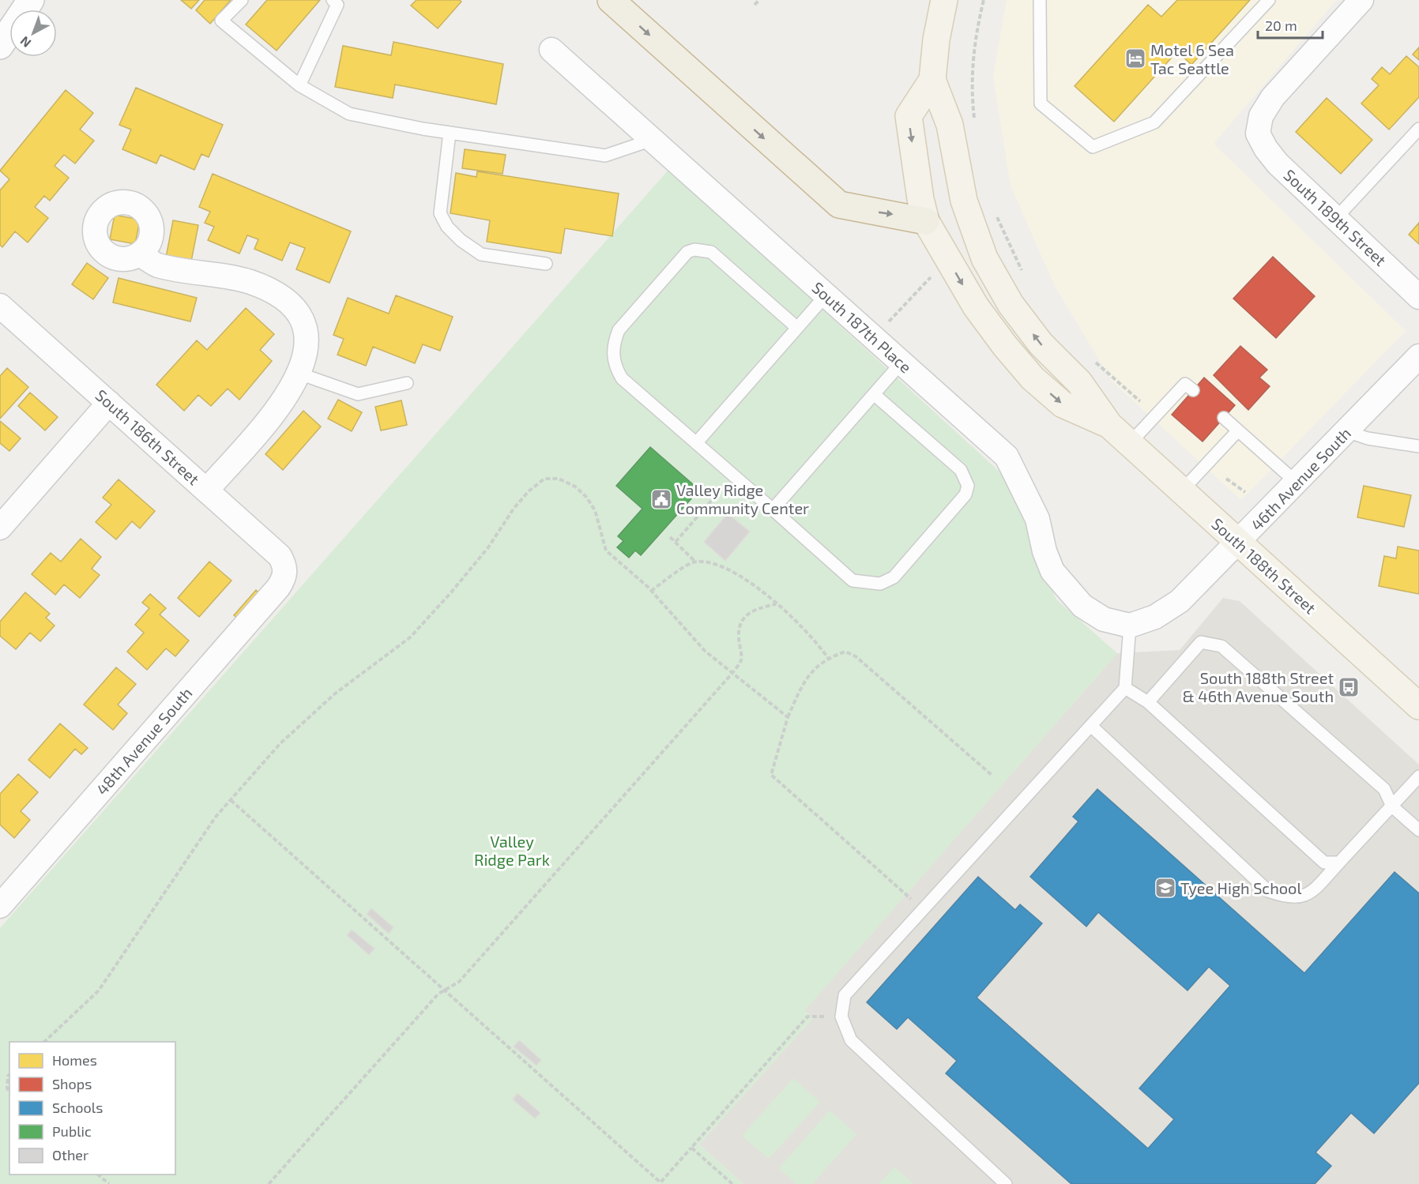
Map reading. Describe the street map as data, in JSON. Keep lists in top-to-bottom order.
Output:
{
  "streets": {
    "main road": ["South 188th Street"],
    "street": [
      "South 189th Street",
      "South 187th Place",
      "South 186th Street",
      "46th Avenue South",
      "48th Avenue South"
    ]
  },
  "crossings": [
    ["South 187th Place", "46th Avenue South"],
    ["South 186th Street", "48th Avenue South"],
    ["46th Avenue South", "South 188th Street"]
  ],
  "parks": ["Valley Ridge Park"],
  "places": {
    "hotel": ["Motel 6 Sea Tac Seattle"],
    "public building": ["Valley Ridge Community Center"],
    "bus stop": ["South 188th Street & 46th Avenue South"],
    "school or university": ["Tyee High School"]
  },
  "legend": [
    "Homes",
    "Shops",
    "Schools",
    "Public",
    "Other"
  ],
  "scale_bar": "20 m",
  "north": "bottom left"
}
